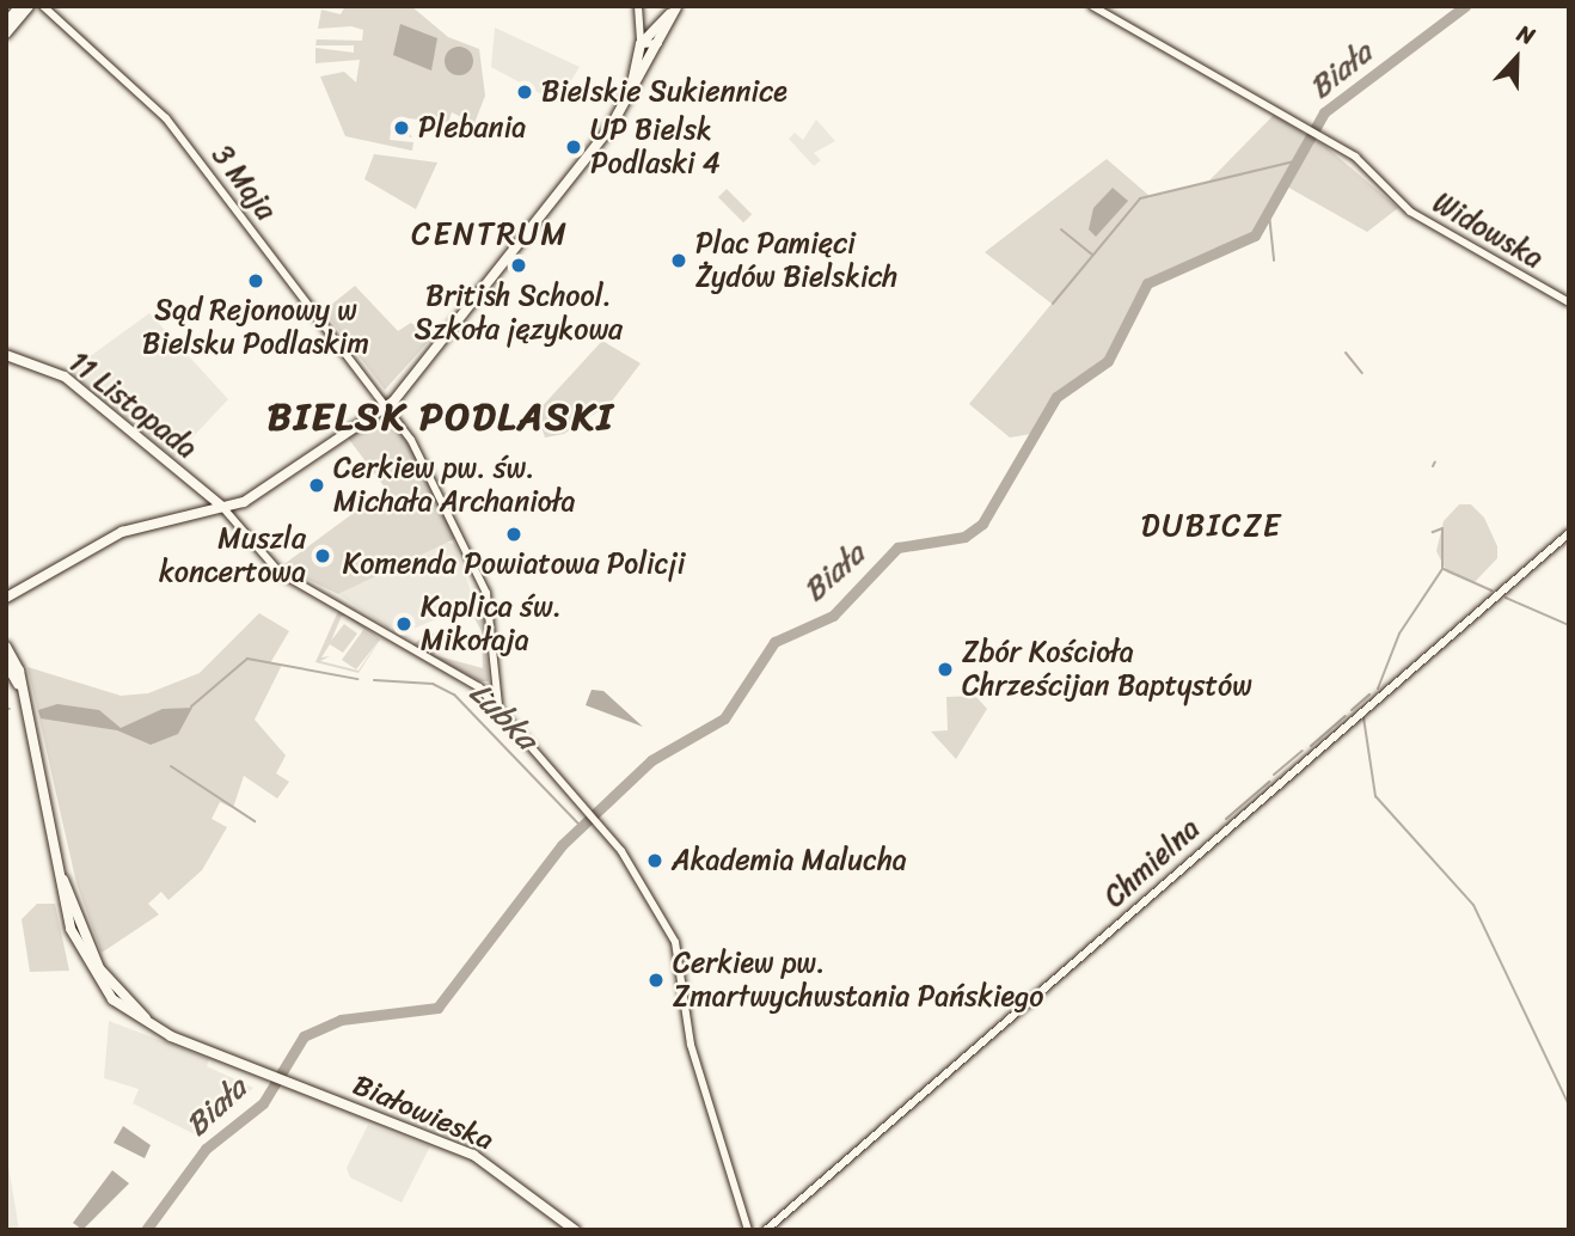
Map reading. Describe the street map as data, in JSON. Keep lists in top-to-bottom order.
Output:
{
  "streets": {
    "main road": ["11 Listopada", "Białowieska"],
    "street": ["3 Maja", "Widowska", "Chmielna"]
  },
  "districts": ["CENTRUM", "BIELSK PODLASKI", "DUBICZE"],
  "water": ["Biała", "Lubka"],
  "places": [
    "Bielskie Sukiennice",
    "Plebania",
    "UP Bielsk Podlaski 4",
    "Plac Pamięci Żydów Bielskich",
    "British School. Szkoła językowa",
    "Sąd Rejonowy w Bielsku Podlaskim",
    "Cerkiew pw. św. Michała Archanioła",
    "Komenda Powiatowa Policji",
    "Muszla koncertowa",
    "Kaplica św. Mikołaja",
    "Zbór Kościoła Chrześcijan Baptystów",
    "Akademia Malucha",
    "Cerkiew pw. Zmartwychwstania Pańskiego"
  ],
  "north": "top"
}
